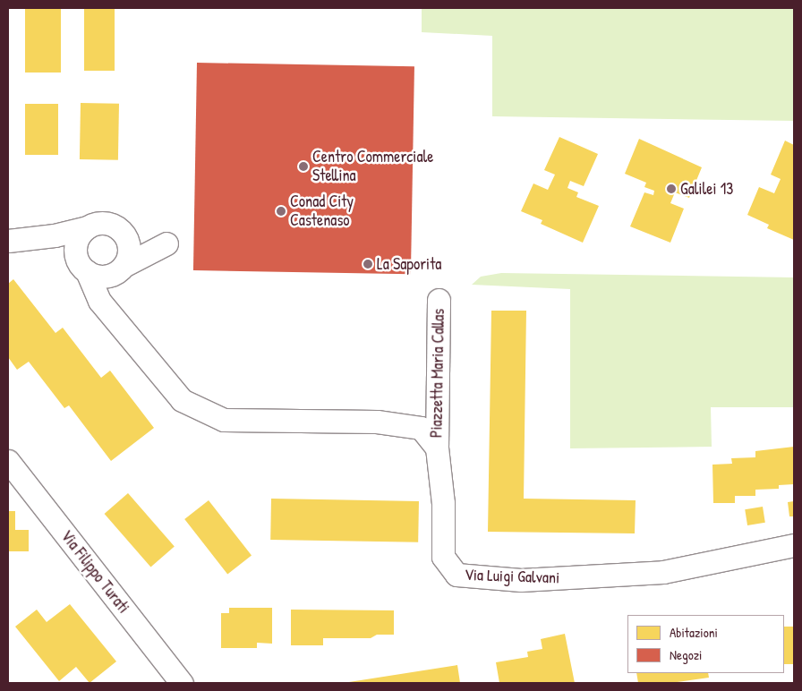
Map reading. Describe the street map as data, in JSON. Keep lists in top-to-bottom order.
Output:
{
  "streets": {
    "street": ["Piazzetta Maria Callas", "Via Filippo Turati", "Via Luigi Galvani"]
  },
  "crossings": [
    ["Piazzetta Maria Callas", "Via Luigi Galvani"]
  ],
  "places": [
    "Centro Commerciale Stellina",
    "Galilei 13",
    "Conad City Castenaso",
    "La Saporita"
  ],
  "legend": ["Abitazioni", "Negozi"]
}
